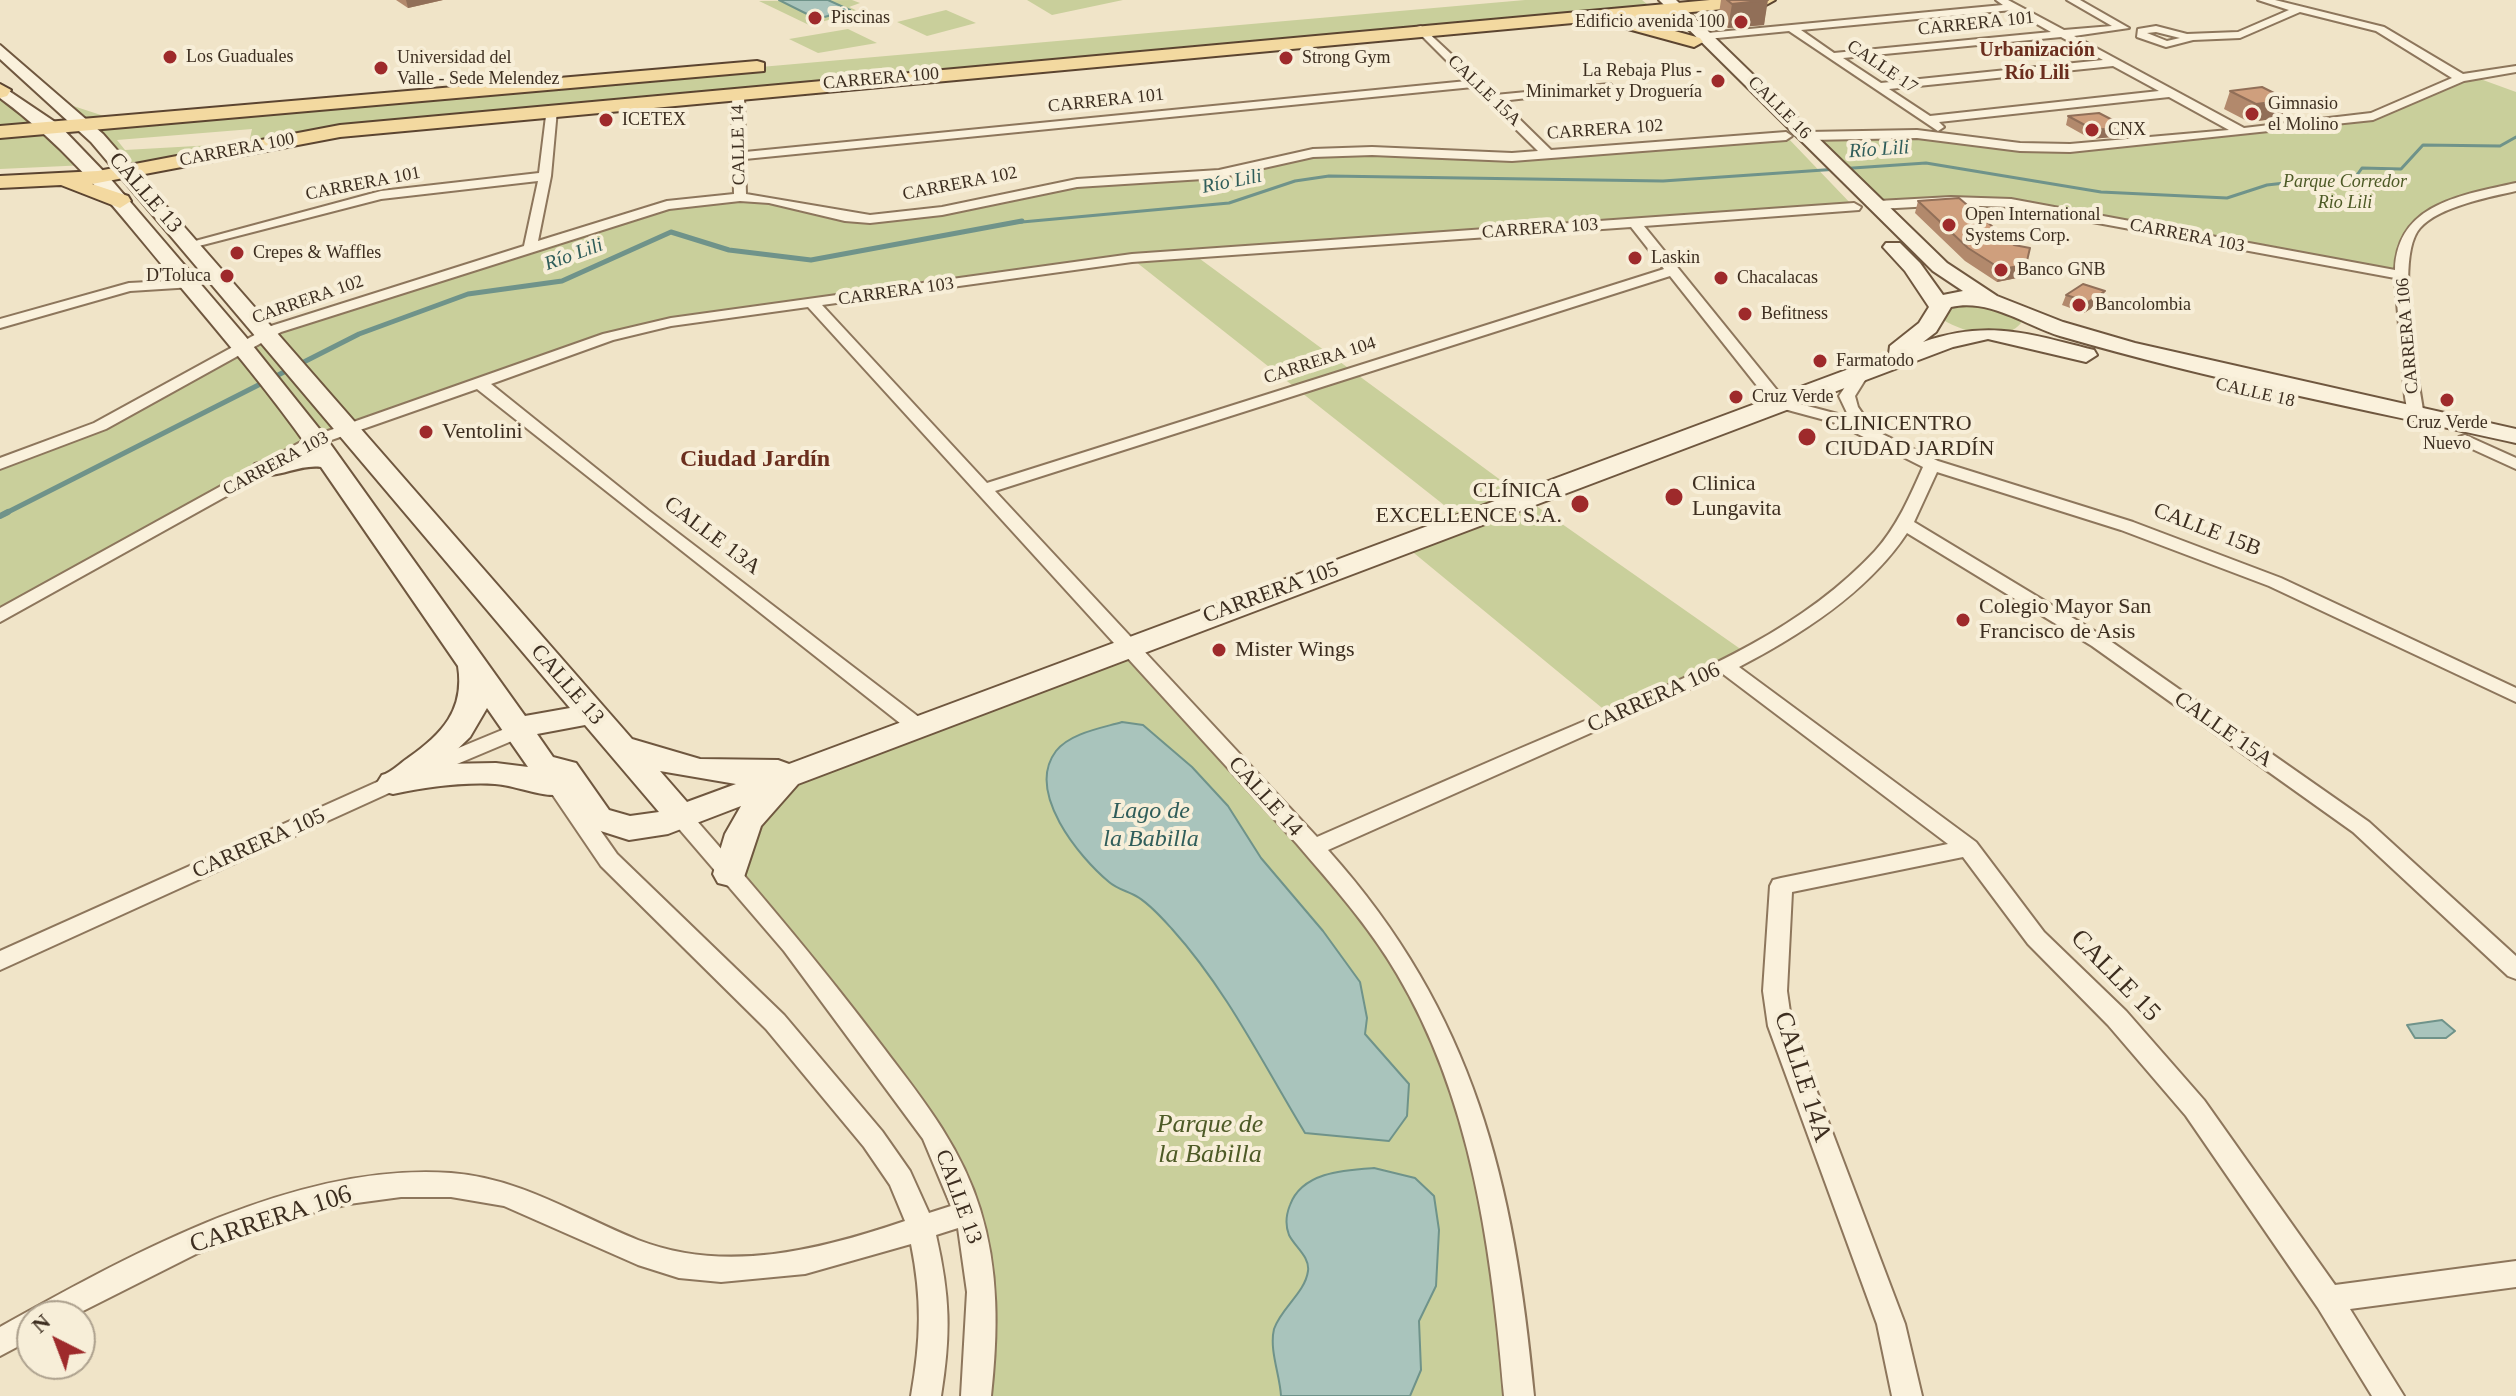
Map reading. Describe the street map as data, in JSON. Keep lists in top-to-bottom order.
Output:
{
  "streets": {
    "main road": [
      "CARRERA 100",
      "CALLE 16",
      "CALLE 13",
      "CALLE 18",
      "CARRERA 105"
    ],
    "street": [
      "CARRERA 101",
      "CALLE 17",
      "CALLE 15A",
      "CARRERA 102",
      "CALLE 14",
      "CARRERA 103",
      "CARRERA 106",
      "CARRERA 104",
      "CALLE 15B",
      "CALLE 13A",
      "CALLE 15",
      "CALLE 14A"
    ]
  },
  "crossings": [
    ["CARRERA 101", "CALLE 17"],
    ["CARRERA 101", "CALLE 15A"],
    ["CARRERA 101", "CALLE 14"],
    ["CARRERA 101", "CALLE 13"],
    ["CARRERA 100", "CALLE 15A"],
    ["CARRERA 100", "CALLE 16"],
    ["CARRERA 100", "CALLE 14"],
    ["CARRERA 100", "CALLE 13"],
    ["CALLE 15A", "CARRERA 102"],
    ["CALLE 15A", "CARRERA 106"],
    ["CALLE 16", "CARRERA 102"],
    ["CALLE 16", "CARRERA 103"],
    ["CALLE 16", "CALLE 18"],
    ["CALLE 16", "CARRERA 105"],
    ["CARRERA 102", "CALLE 14"],
    ["CARRERA 102", "CALLE 13"],
    ["CALLE 14", "CARRERA 103"],
    ["CALLE 14", "CARRERA 106"],
    ["CALLE 14", "CARRERA 104"],
    ["CALLE 14", "CARRERA 105"],
    ["CALLE 13", "CARRERA 103"],
    ["CALLE 13", "CARRERA 106"],
    ["CALLE 13", "CARRERA 105"],
    ["CARRERA 103", "CARRERA 106"],
    ["CARRERA 103", "CALLE 13A"],
    ["CARRERA 106", "CALLE 18"],
    ["CARRERA 106", "CALLE 15B"],
    ["CARRERA 106", "CALLE 15"],
    ["CALLE 18", "CARRERA 105"],
    ["CALLE 15B", "CARRERA 105"],
    ["CALLE 13A", "CARRERA 105"],
    ["CALLE 15", "CALLE 14A"]
  ],
  "districts": ["Urbanización Río Lili", "Ciudad Jardín"],
  "water": ["Río Lili", "Lago de la Babilla"],
  "parks": ["Parque Corredor Rio Lili", "Parque de la Babilla"],
  "places": [
    "Piscinas",
    "Edificio avenida 100",
    "Los Guaduales",
    "Strong Gym",
    "Universidad del Valle - Sede Melendez",
    "La Rebaja Plus - Minimarket y Droguería",
    "Gimnasio el Molino",
    "ICETEX",
    "CNX",
    "Open International Systems Corp.",
    "Crepes & Waffles",
    "Laskin",
    "Banco GNB",
    "D'Toluca",
    "Chacalacas",
    "Bancolombia",
    "Befitness",
    "Farmatodo",
    "Cruz Verde",
    "Cruz Verde Nuevo",
    "Ventolini",
    "CLINICENTRO CIUDAD JARDÍN",
    "Clinica Lungavita",
    "CLÍNICA EXCELLENCE S.A.",
    "Colegio Mayor San Francisco de Asis",
    "Mister Wings"
  ],
  "north": "top left"
}
